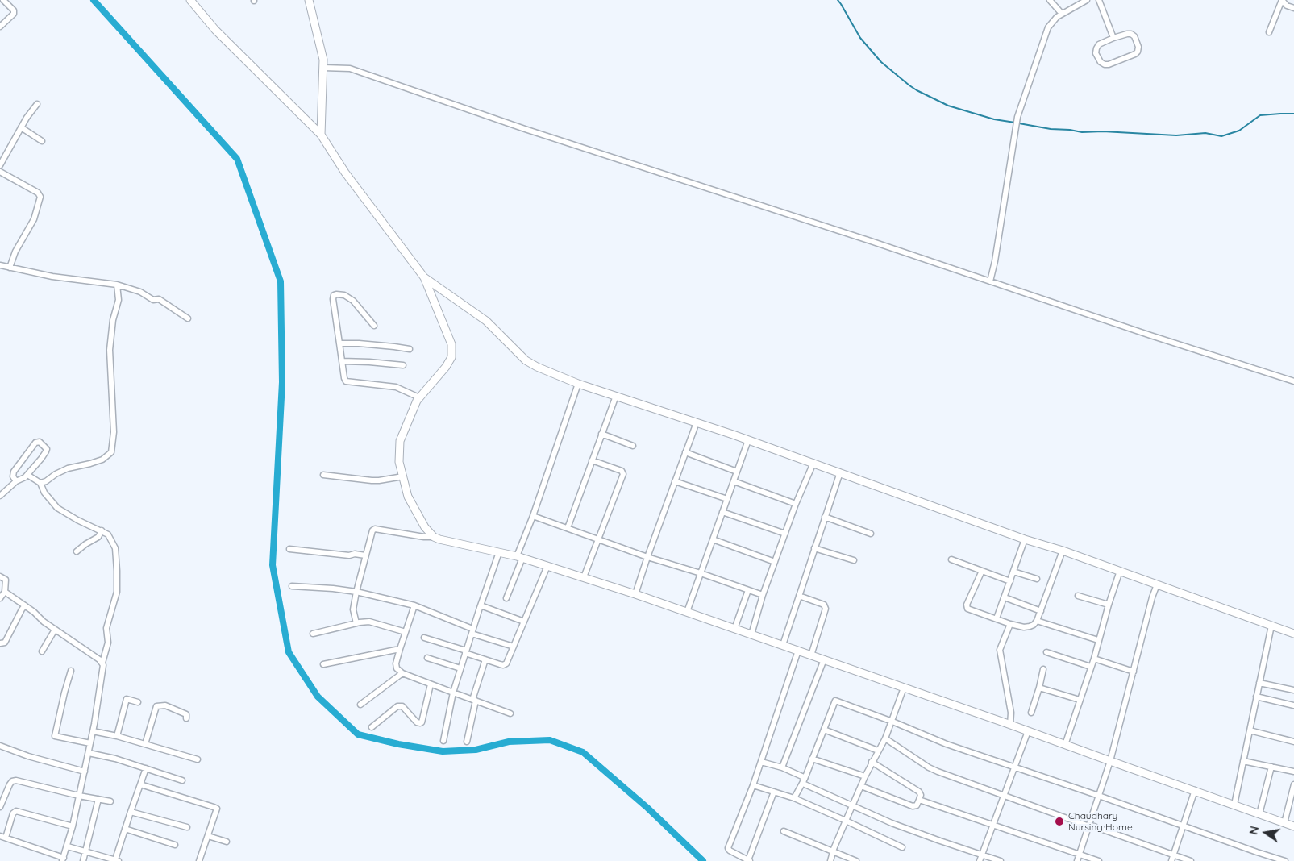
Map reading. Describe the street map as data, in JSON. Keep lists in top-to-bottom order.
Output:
{
  "places": ["Chaudhary Nursing Home"],
  "north": "left"
}
